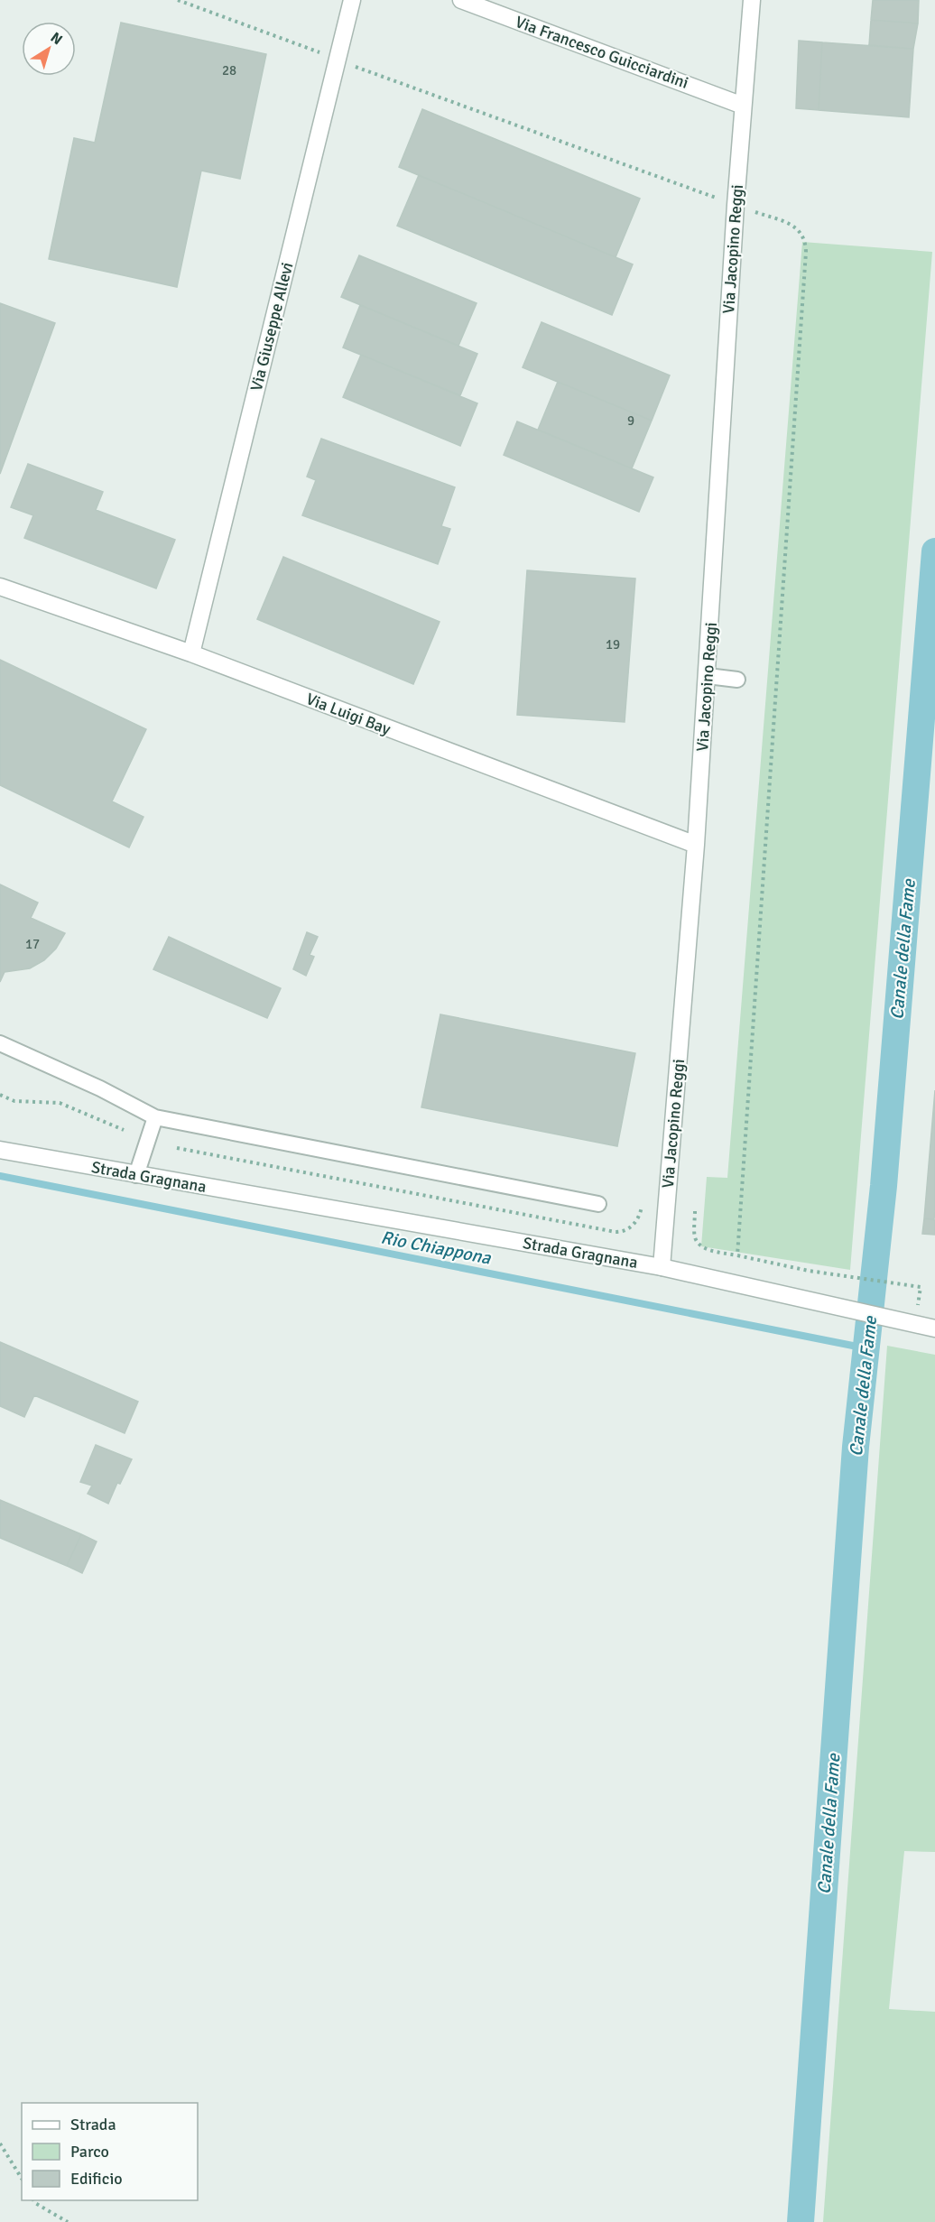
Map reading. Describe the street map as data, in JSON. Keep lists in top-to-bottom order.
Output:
{
  "streets": {
    "street": [
      "Via Francesco Guicciardini",
      "Via Jacopino Reggi",
      "Via Giuseppe Allevi",
      "Via Luigi Bay",
      "Strada Gragnana"
    ]
  },
  "crossings": [
    ["Via Francesco Guicciardini", "Via Jacopino Reggi"],
    ["Via Jacopino Reggi", "Via Luigi Bay"],
    ["Via Jacopino Reggi", "Strada Gragnana"],
    ["Via Giuseppe Allevi", "Via Luigi Bay"]
  ],
  "water": ["Canale della Fame", "Rio Chiappona"],
  "house_numbers": [
    "28",
    "9",
    "19",
    "17"
  ],
  "legend": ["Strada", "Parco", "Edificio"],
  "north": "top right"
}
